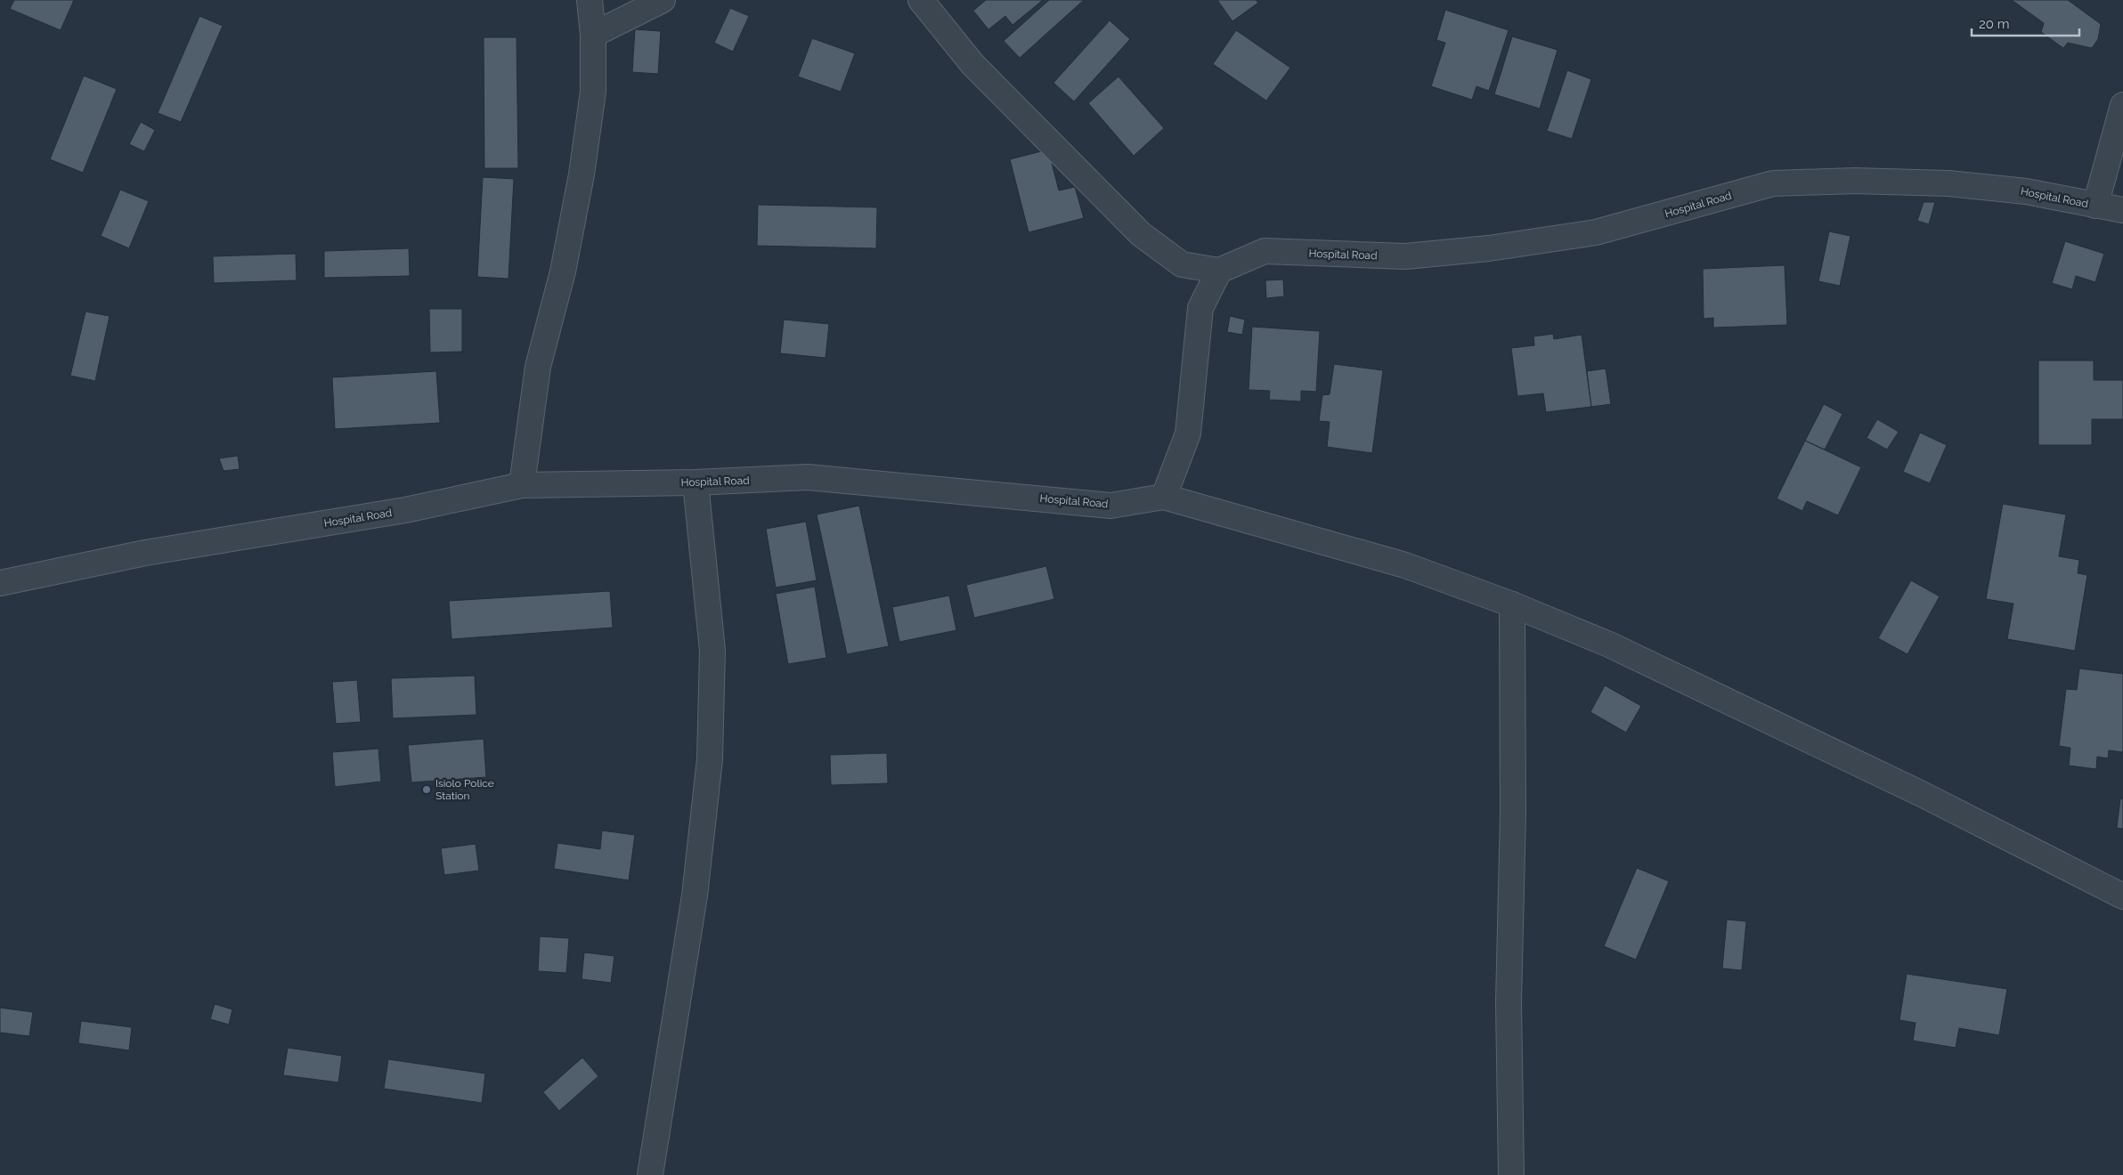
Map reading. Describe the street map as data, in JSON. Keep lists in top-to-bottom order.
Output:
{
  "streets": {
    "street": ["Hospital Road"]
  },
  "places": ["Isiolo Police Station"],
  "scale_bar": "20 m"
}
